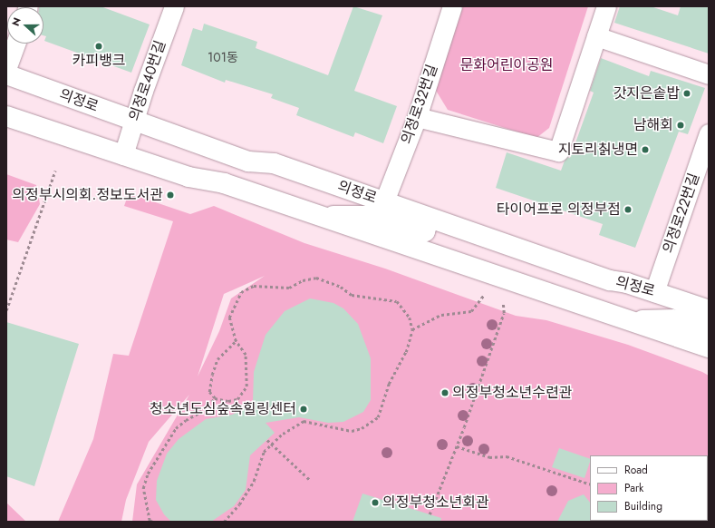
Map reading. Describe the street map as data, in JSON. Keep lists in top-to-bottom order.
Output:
{
  "streets": {
    "street": [
      "의정로40번길",
      "의정로",
      "의정로32번길",
      "의정로22번길"
    ]
  },
  "crossings": [
    ["의정로40번길", "의정로"],
    ["의정로", "의정로32번길"],
    ["의정로", "의정로22번길"]
  ],
  "parks": ["문화어린이공원"],
  "places": [
    "카피뱅크",
    "갓지은솥밥",
    "남해회",
    "지토리칡냉면",
    "의정부시의회.정보도서관",
    "타이어프로 의정부점",
    "의정부청소년수련관",
    "청소년도심숲속힐링센터",
    "의정부청소년회관"
  ],
  "house_numbers": ["101동"],
  "legend": ["Road", "Park", "Building"],
  "north": "left"
}
